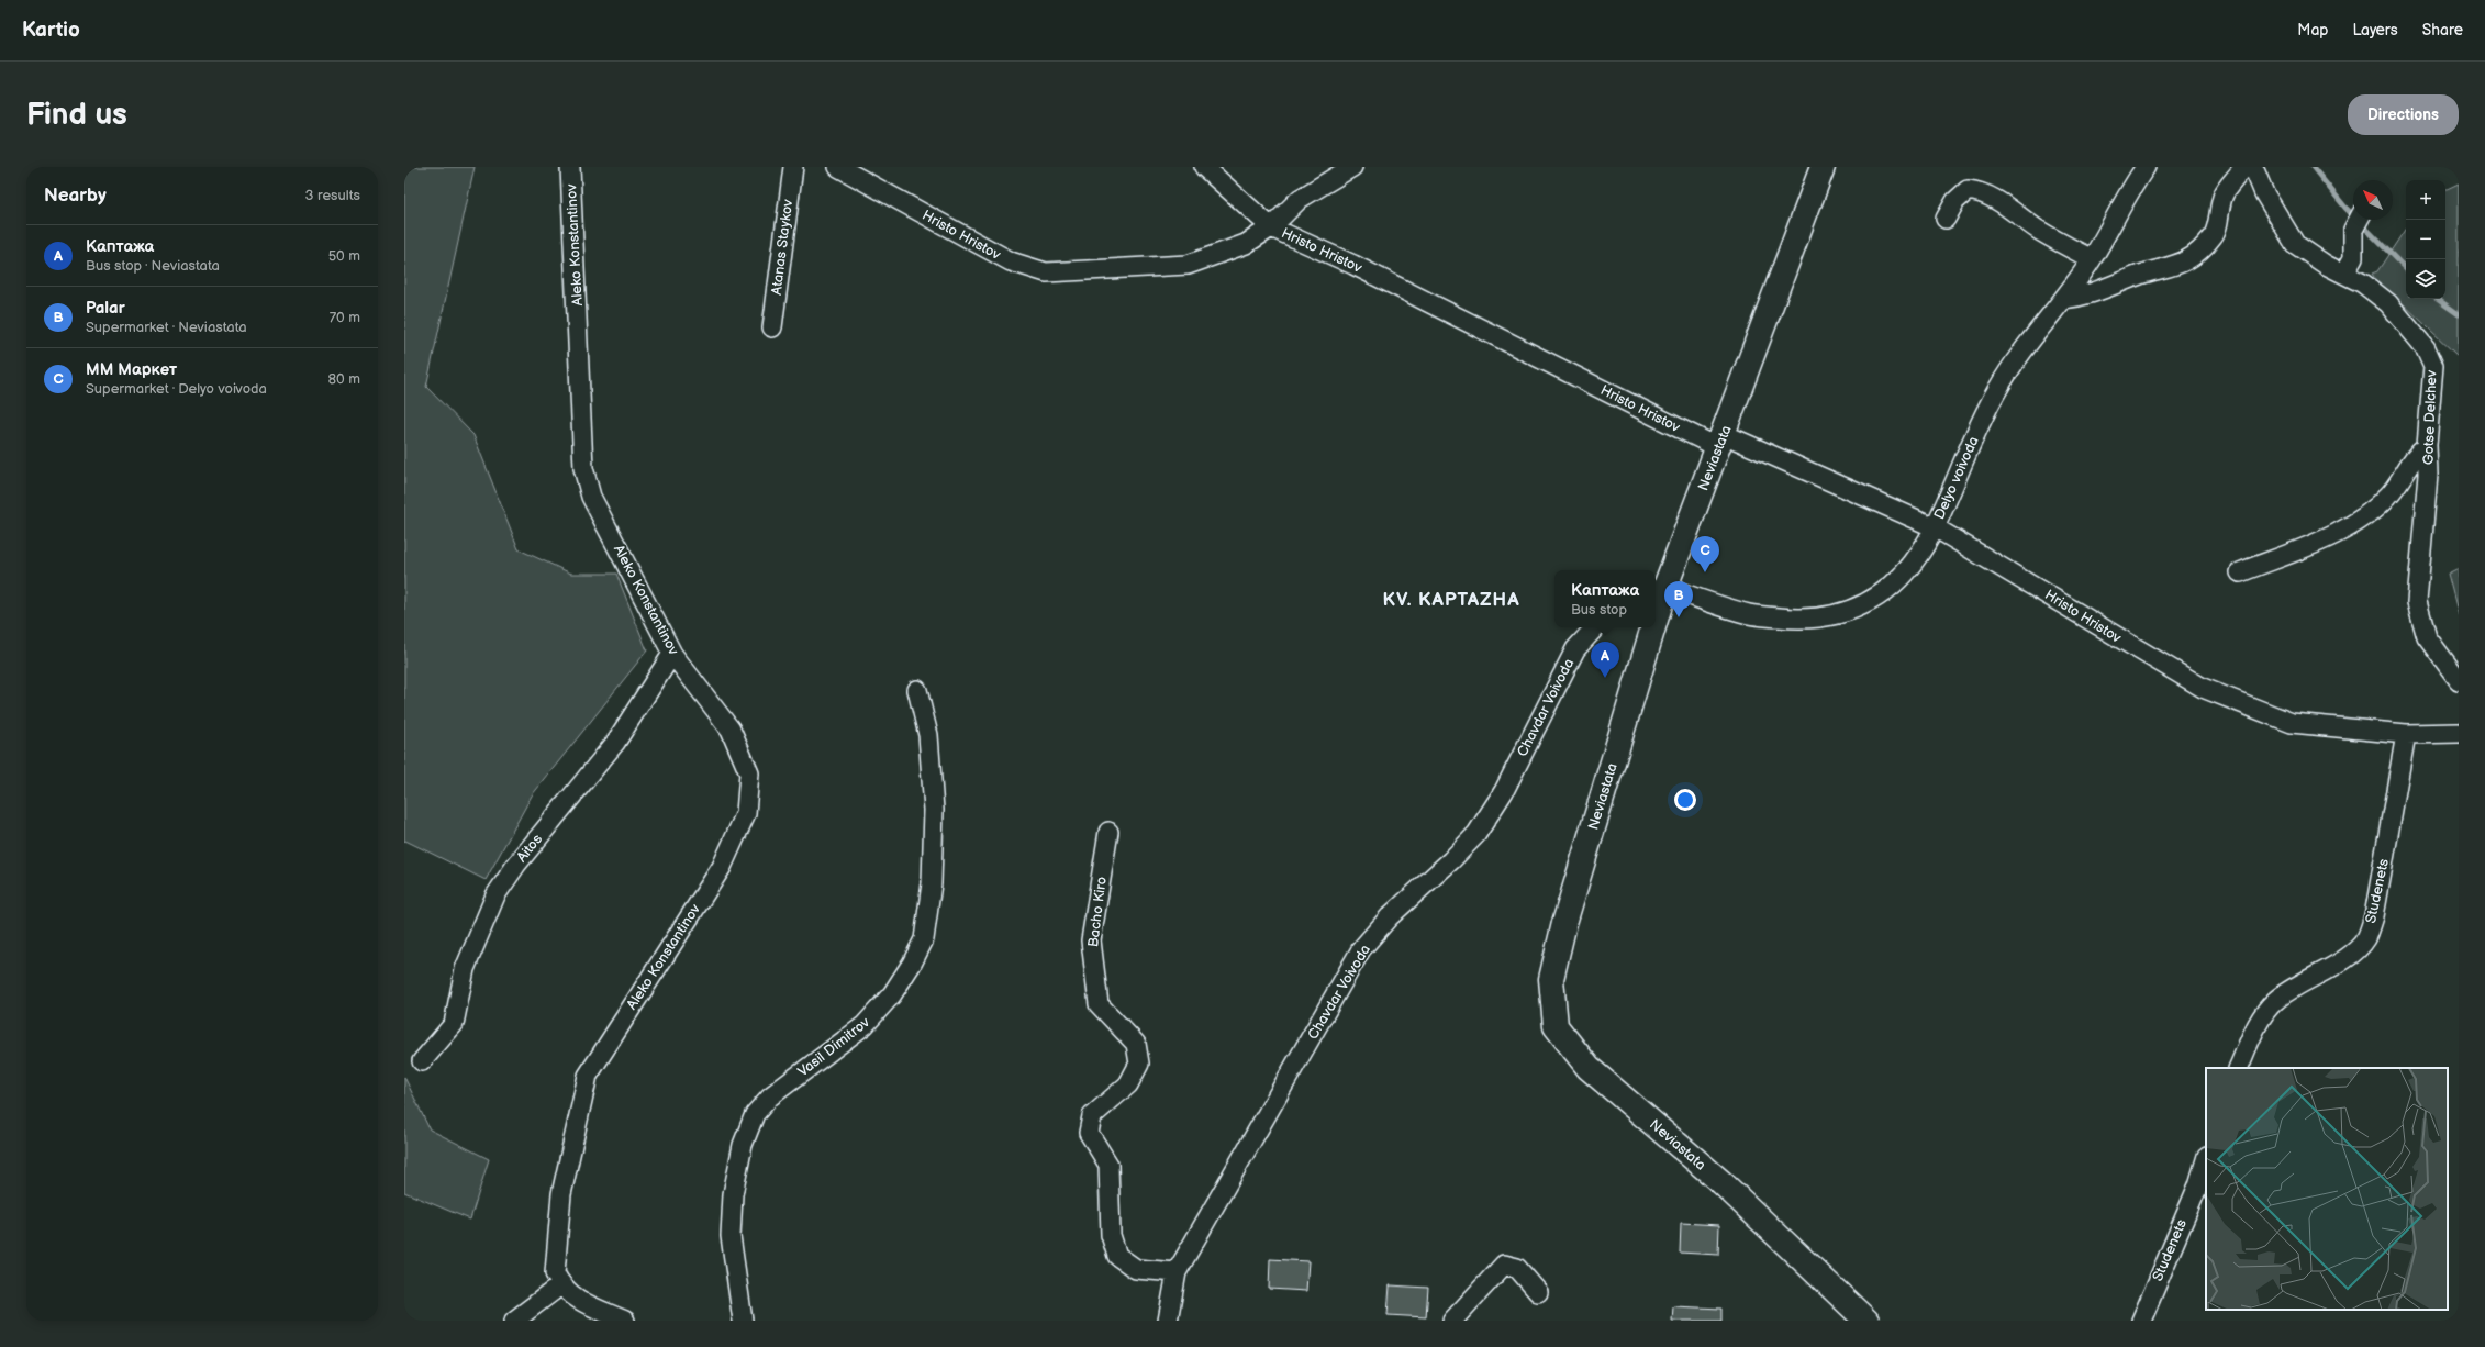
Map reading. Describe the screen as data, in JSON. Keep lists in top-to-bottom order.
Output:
{
  "streets": {
    "street": [
      "Hristo Hristov",
      "Aleko Konstantinov",
      "Atanas Staykov",
      "Gotse Delchev",
      "Neviastata",
      "Delyo voivoda",
      "Chavdar Voivoda",
      "Aitos",
      "Studenets",
      "Bacho Kiro",
      "Vasil Dimitrov"
    ]
  },
  "crossings": [
    ["Hristo Hristov", "Neviastata"],
    ["Hristo Hristov", "Delyo voivoda"],
    ["Hristo Hristov", "Studenets"],
    ["Aleko Konstantinov", "Aitos"],
    ["Neviastata", "Delyo voivoda"],
    ["Chavdar Voivoda", "Bacho Kiro"]
  ],
  "districts": ["KV. KAPTAZHA"],
  "north": "top left",
  "page": {
    "header": "Kartio",
    "nav": ["Map", "Layers", "Share"],
    "buttons": "Directions",
    "title": "Find us",
    "heading": ["Nearby", "3 results"],
    "map_buttons": ["+", "−"],
    "list": [
      {
        "mark": "A",
        "name": "Каптажа",
        "note": "Bus stop · Neviastata",
        "value": "50 m"
      },
      {
        "mark": "B",
        "name": "Palar",
        "note": "Supermarket · Neviastata",
        "value": "70 m"
      },
      {
        "mark": "C",
        "name": "ММ Маркет",
        "note": "Supermarket · Delyo voivoda",
        "value": "80 m"
      }
    ],
    "pins": ["C", "B", "A"],
    "popup": ["Каптажа", "Bus stop"]
  }
}
